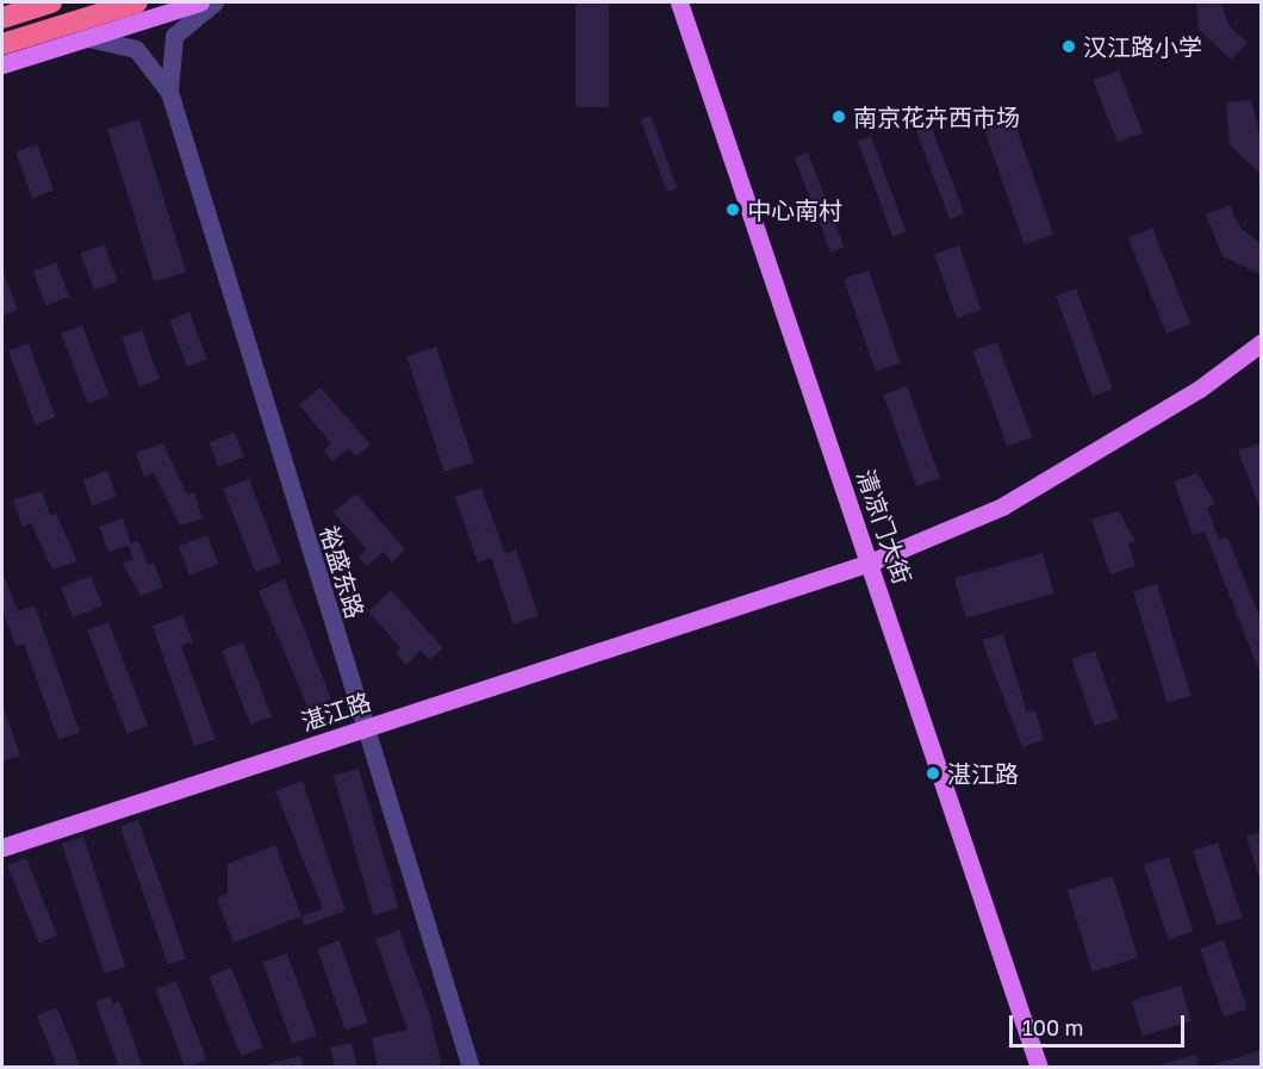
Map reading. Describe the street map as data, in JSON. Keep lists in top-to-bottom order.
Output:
{
  "streets": {
    "main road": ["清凉门大街", "湛江路"],
    "street": ["裕盛东路"]
  },
  "crossings": [
    ["清凉门大街", "湛江路"],
    ["裕盛东路", "湛江路"]
  ],
  "places": [
    "汉江路小学",
    "南京花卉西市场",
    "中心南村",
    "湛江路"
  ],
  "scale_bar": "100 m"
}
